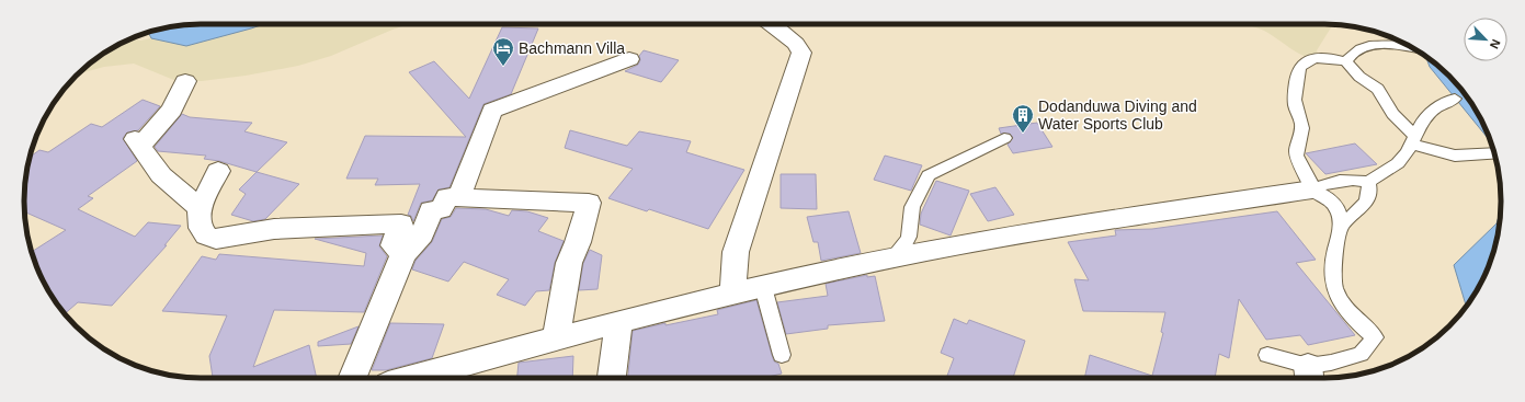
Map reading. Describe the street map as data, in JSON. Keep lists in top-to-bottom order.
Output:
{
  "places": {
    "hotel": ["Bachmann Villa"],
    "building": ["Dodanduwa Diving and Water Sports Club"]
  },
  "north": "bottom right"
}
